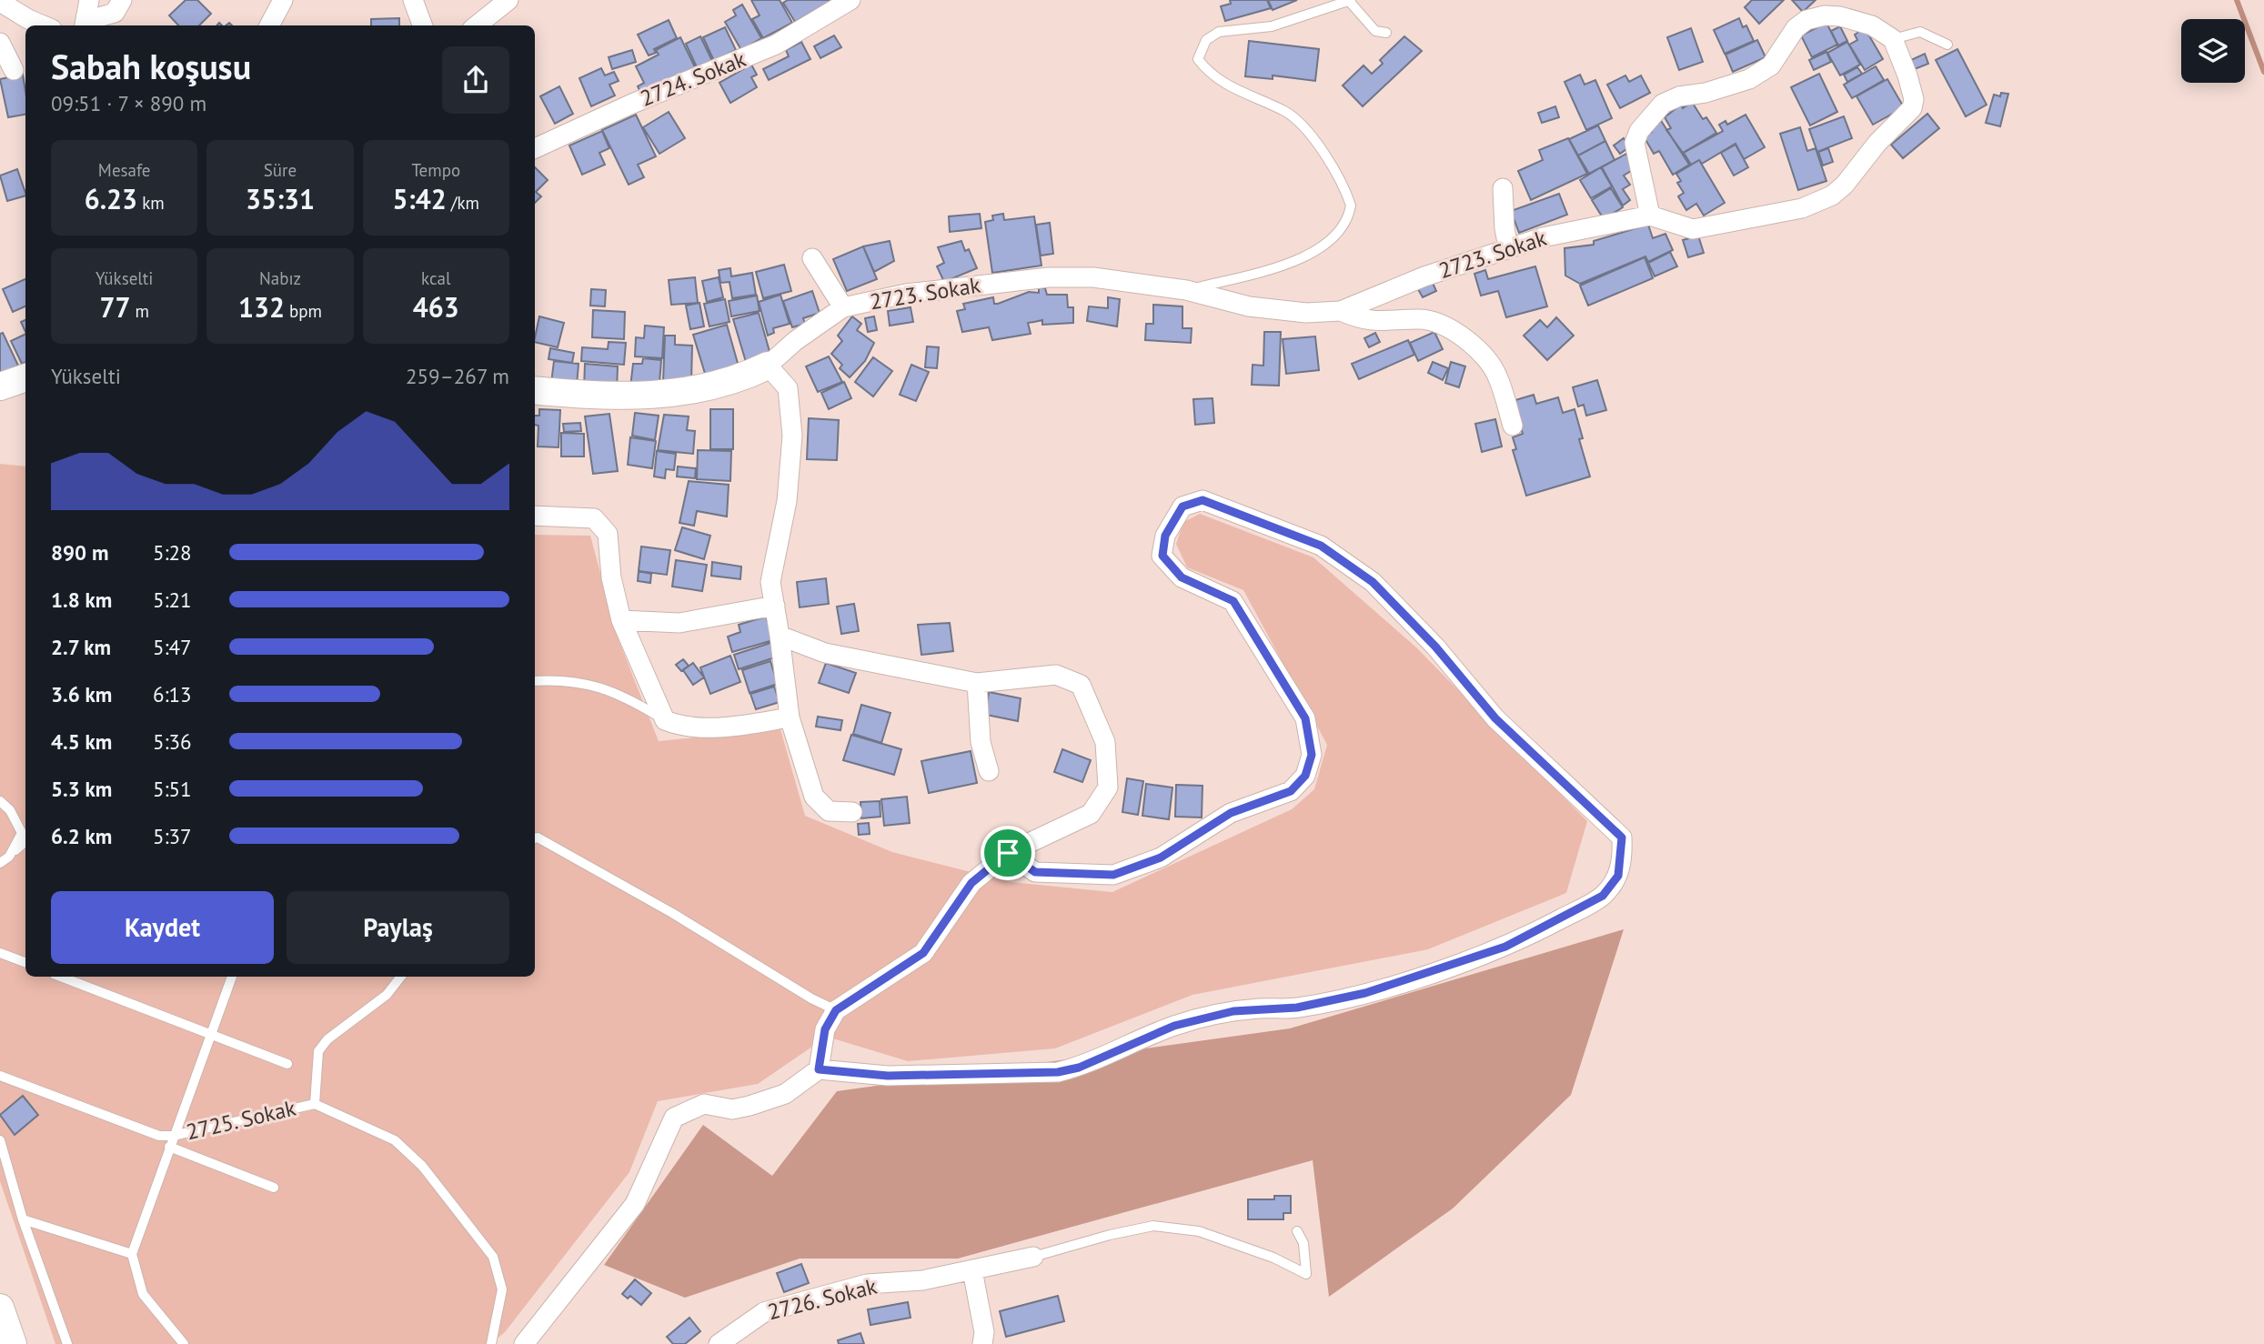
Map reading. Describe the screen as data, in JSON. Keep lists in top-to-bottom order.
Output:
{
  "streets": {
    "street": ["2724. Sokak", "2723. Sokak", "2726. Sokak"],
    "lane": ["2725. Sokak"]
  },
  "page": {
    "heading": ["Sabah koşusu", "09:51 · 7 × 890 m"],
    "stats": [
      ["Mesafe", "6.23 km"],
      ["Süre", "35:31"],
      ["Tempo", "5:42 /km"],
      ["Yükselti", "77 m"],
      ["Nabız", "132 bpm"],
      ["kcal", "463"]
    ],
    "chart": ["Yükselti", "259–267 m"],
    "list": [
      {
        "name": "890 m",
        "note": "5:28"
      },
      {
        "name": "1.8 km",
        "note": "5:21"
      },
      {
        "name": "2.7 km",
        "note": "5:47"
      },
      {
        "name": "3.6 km",
        "note": "6:13"
      },
      {
        "name": "4.5 km",
        "note": "5:36"
      },
      {
        "name": "5.3 km",
        "note": "5:51"
      },
      {
        "name": "6.2 km",
        "note": "5:37"
      }
    ],
    "buttons": ["Kaydet", "Paylaş"]
  }
}
